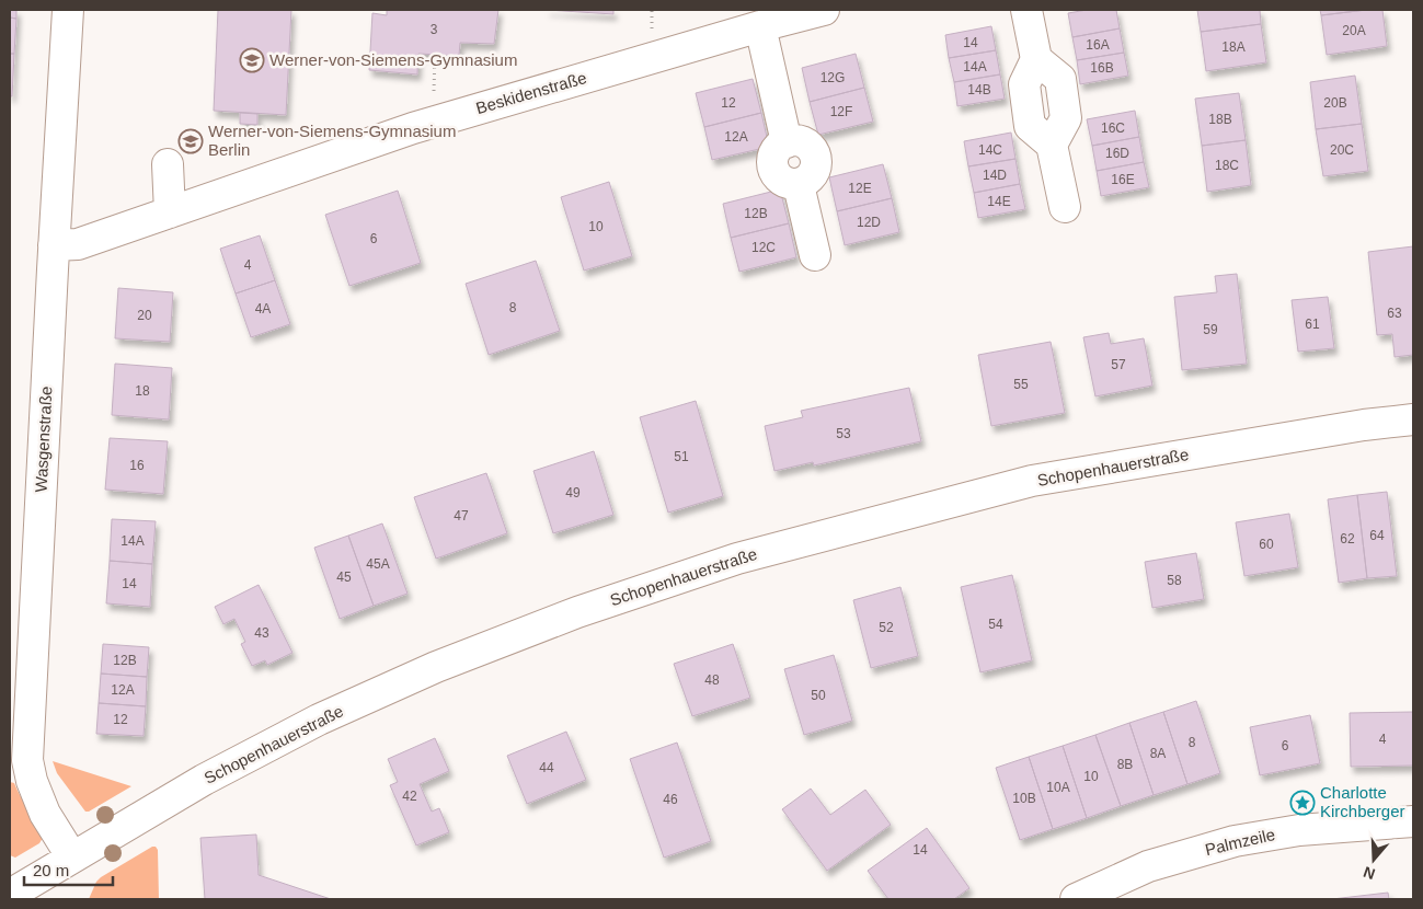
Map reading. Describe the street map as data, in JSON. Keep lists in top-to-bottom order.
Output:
{
  "streets": {
    "street": [
      "Beskidenstraße",
      "Wasgenstraße",
      "Schopenhauerstraße",
      "Palmzeile"
    ]
  },
  "crossings": [
    ["Beskidenstraße", "Wasgenstraße"],
    ["Wasgenstraße", "Schopenhauerstraße"]
  ],
  "places": {
    "school or university": ["Werner-von-Siemens-Gymnasium", "Werner-von-Siemens-Gymnasium Berlin"],
    "place": ["Charlotte Kirchberger"]
  },
  "house_numbers": [
    "3",
    "20A",
    "14",
    "16A",
    "18A",
    "14A",
    "16B",
    "12G",
    "14B",
    "12",
    "20B",
    "12F",
    "18B",
    "16C",
    "12A",
    "14C",
    "20C",
    "16D",
    "18C",
    "14D",
    "16E",
    "12E",
    "14E",
    "12B",
    "12D",
    "10",
    "6",
    "12C",
    "4",
    "8",
    "4A",
    "63",
    "20",
    "61",
    "59",
    "57",
    "55",
    "18",
    "53",
    "51",
    "16",
    "49",
    "47",
    "64",
    "62",
    "14A",
    "60",
    "45A",
    "45",
    "58",
    "14",
    "54",
    "52",
    "43",
    "12B",
    "48",
    "12A",
    "50",
    "12",
    "4",
    "8",
    "6",
    "8A",
    "8B",
    "44",
    "10",
    "10A",
    "42",
    "10B",
    "46",
    "14"
  ],
  "scale_bar": "20 m",
  "north": "bottom"
}
